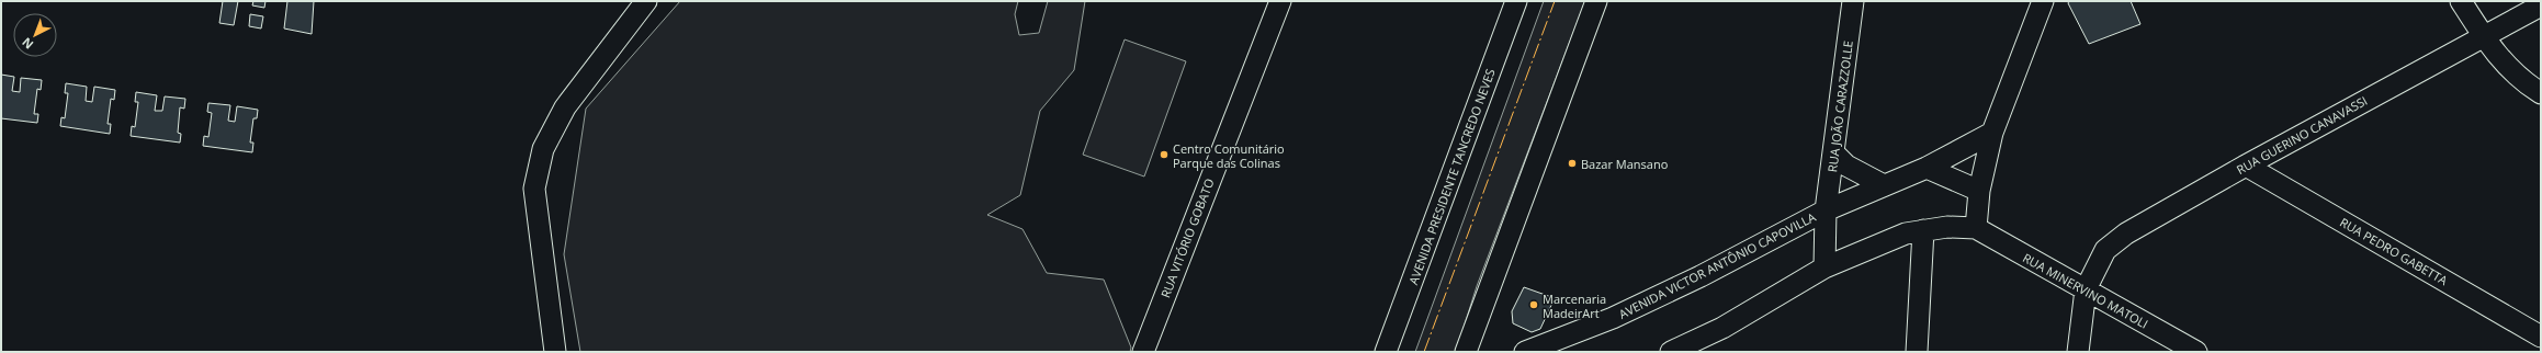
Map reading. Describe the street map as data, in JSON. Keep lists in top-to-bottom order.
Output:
{
  "streets": {
    "street": [
      "RUA JOÃO CARAZZOLLE",
      "RUA GUERINO CANAVASSI",
      "AVENIDA PRESIDENTE TANCREDO NEVES",
      "RUA VITÓRIO GOBATO",
      "RUA PEDRO GABETTA",
      "AVENIDA VICTOR ANTÔNIO CAPOVILLA",
      "RUA MINERVINO MATOLI"
    ]
  },
  "crossings": [
    ["RUA JOÃO CARAZZOLLE", "AVENIDA VICTOR ANTÔNIO CAPOVILLA"],
    ["RUA GUERINO CANAVASSI", "RUA PEDRO GABETTA"],
    ["RUA GUERINO CANAVASSI", "RUA MINERVINO MATOLI"]
  ],
  "places": ["Centro Comunitário Parque das Colinas", "Bazar Mansano", "Marcenaria MadeirArt"],
  "north": "bottom left"
}
